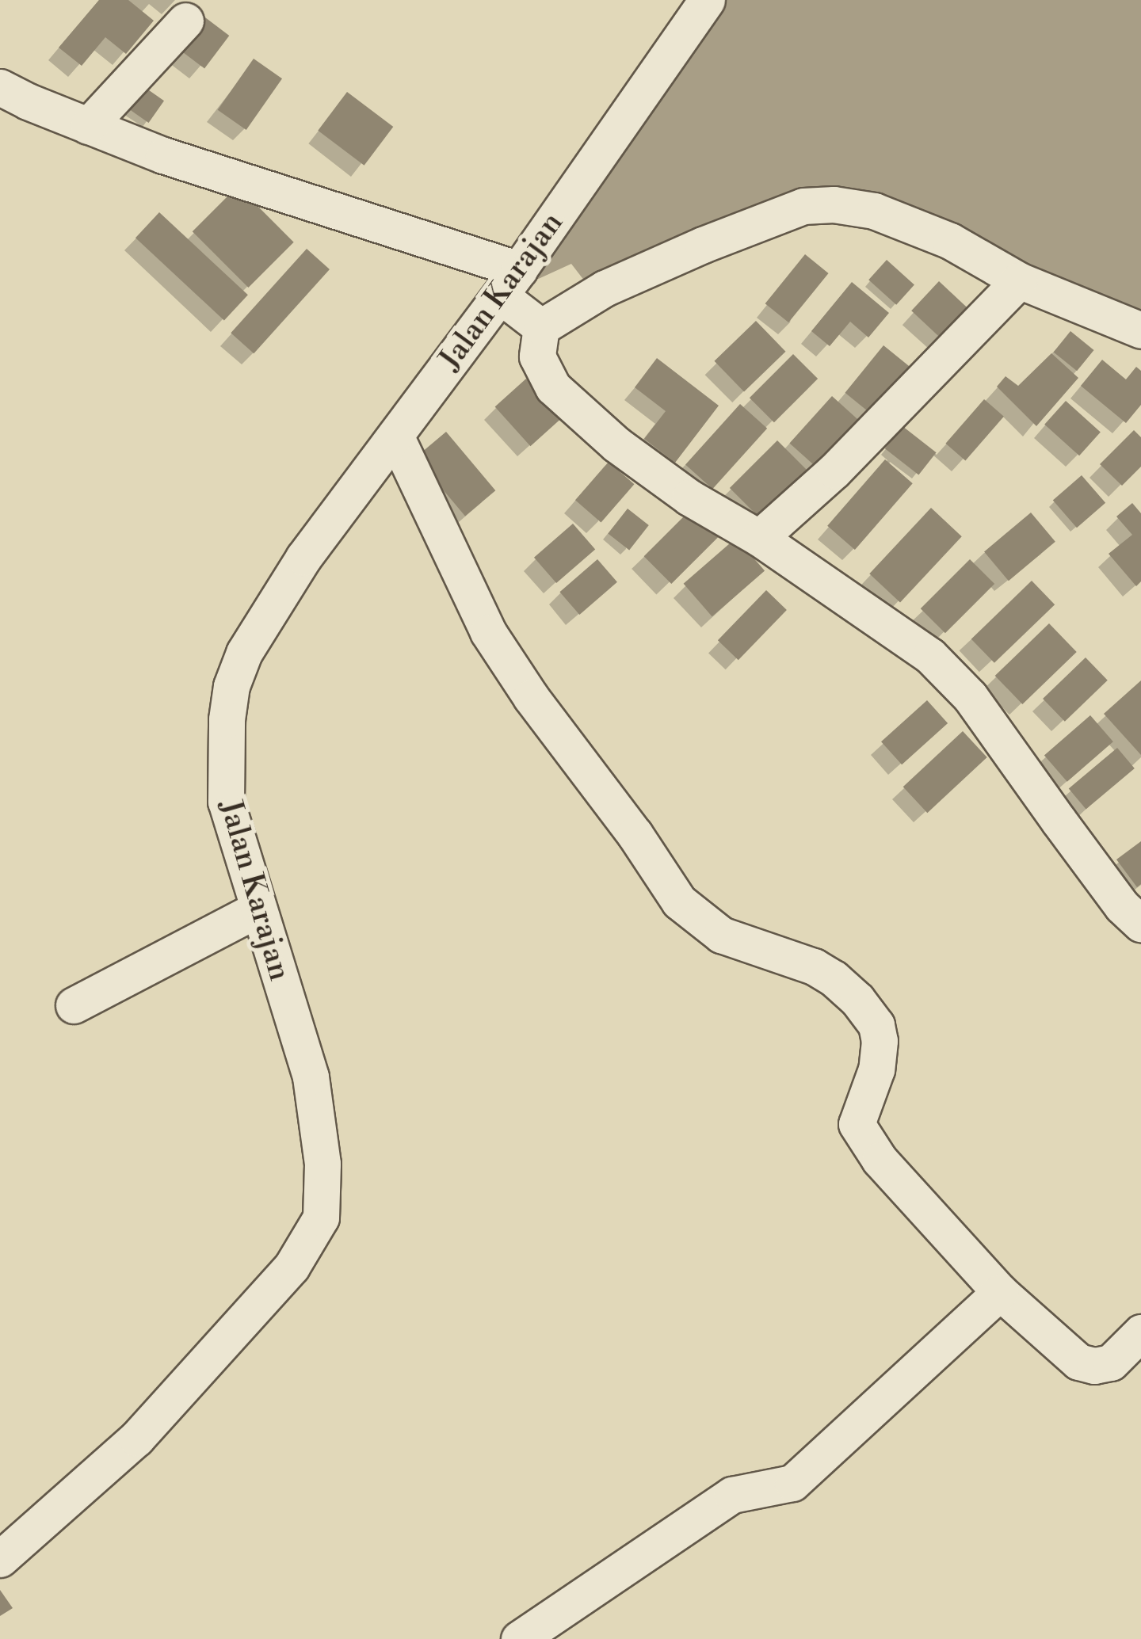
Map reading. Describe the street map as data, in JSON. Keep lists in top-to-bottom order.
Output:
{
  "streets": {
    "street": ["Jalan Karajan"]
  }
}
